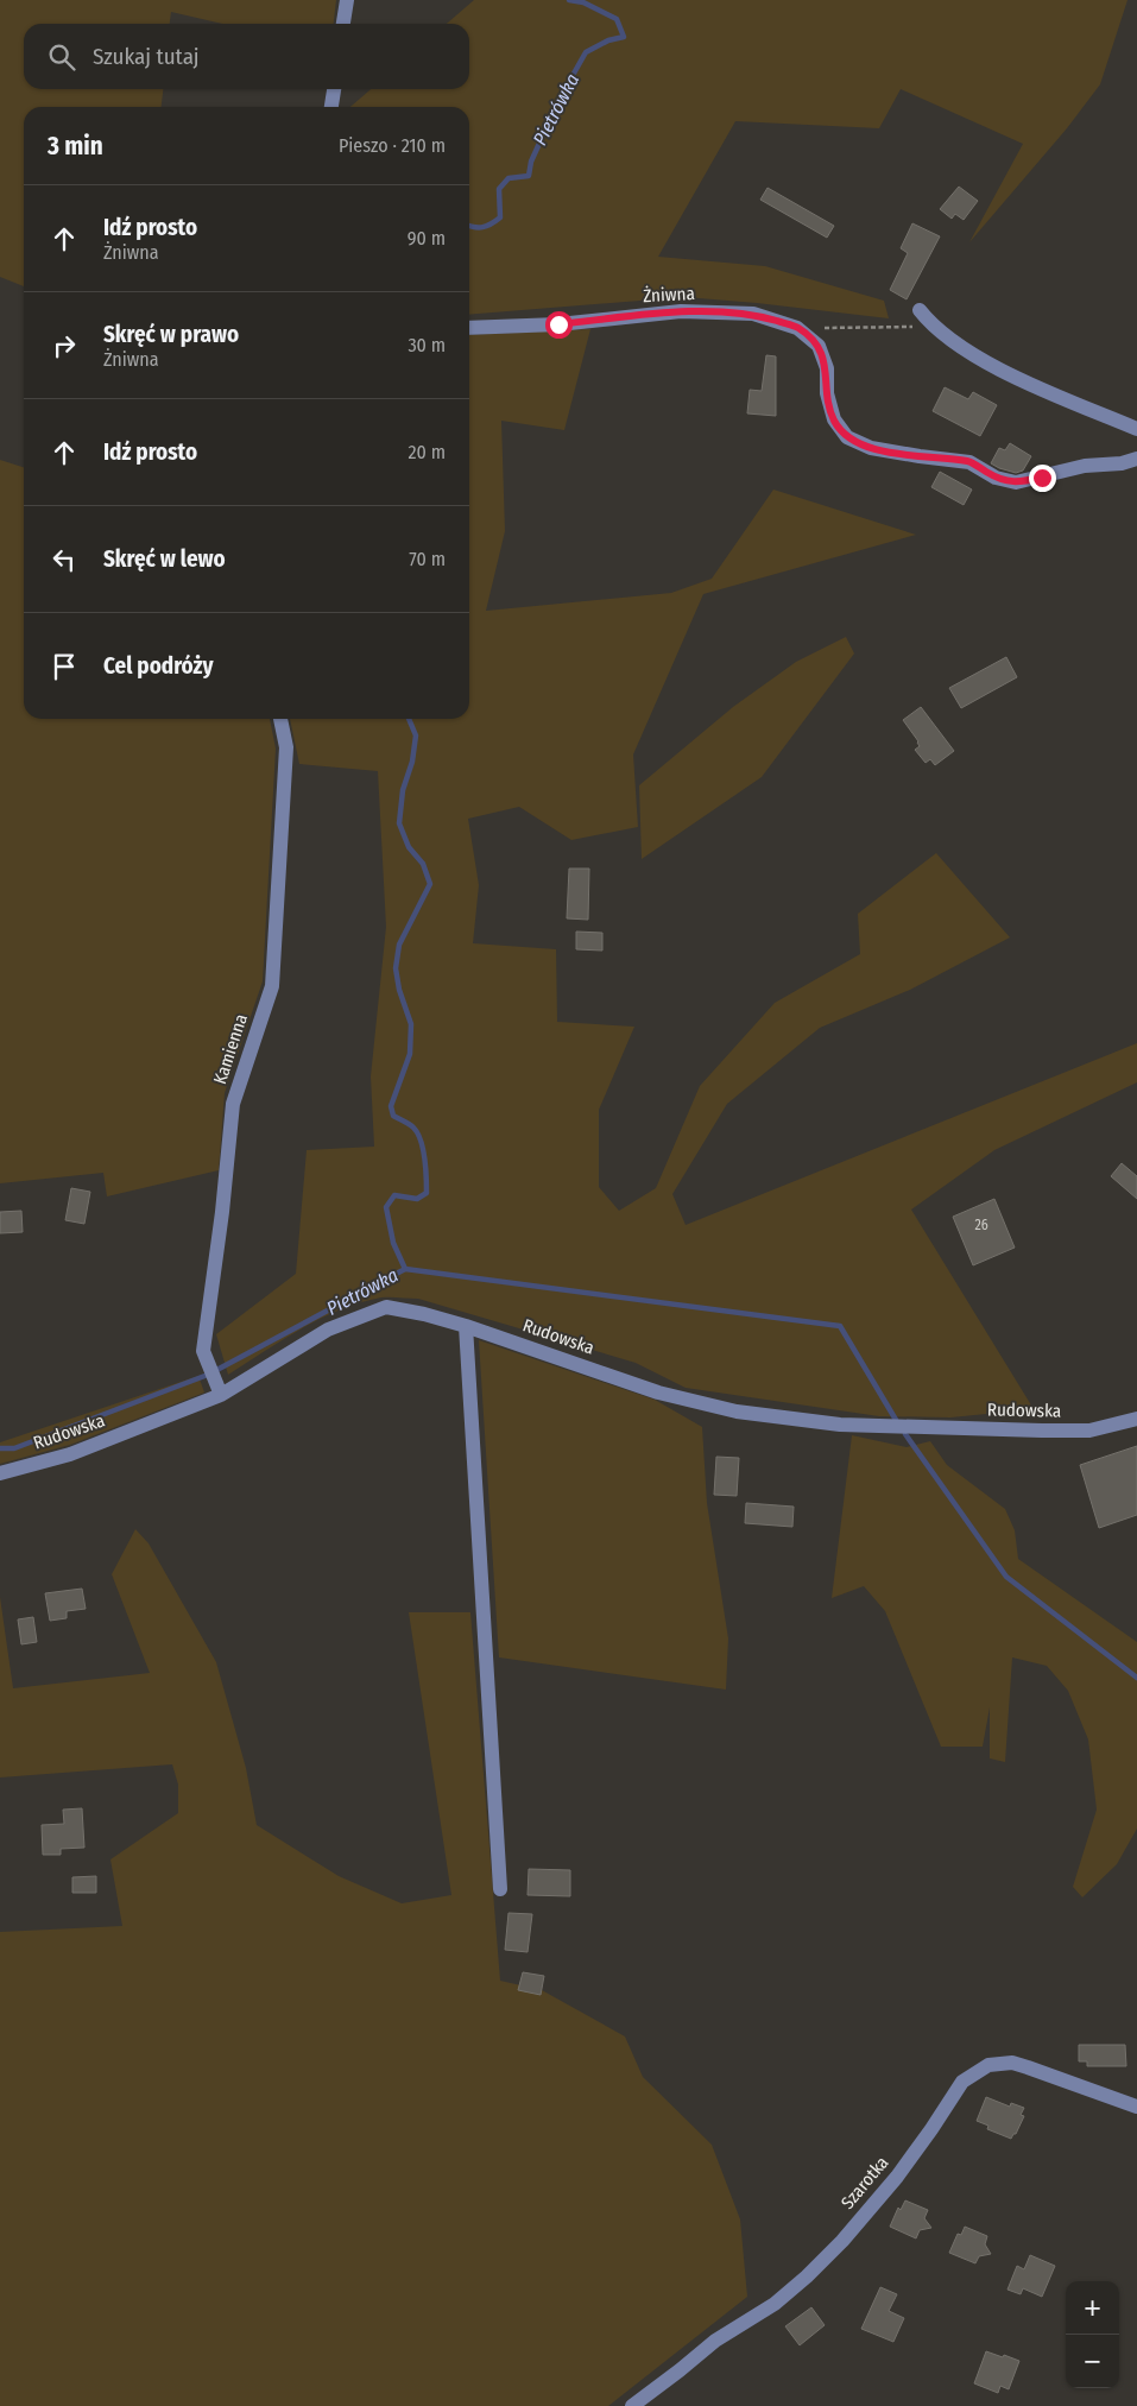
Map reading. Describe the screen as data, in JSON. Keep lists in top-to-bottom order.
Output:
{
  "streets": {
    "street": [
      "Żniwna",
      "Kamienna",
      "Rudowska",
      "Szarotka"
    ]
  },
  "crossings": [
    ["Kamienna", "Rudowska"]
  ],
  "water": ["Pietrówka"],
  "house_numbers": ["26"],
  "page": {
    "search": "Szukaj tutaj",
    "heading": ["3 min", "Pieszo · 210 m"],
    "list": [
      ["Idź prosto", "Żniwna", "90 m"],
      ["Skręć w prawo", "Żniwna", "30 m"],
      ["Idź prosto", "20 m"],
      ["Skręć w lewo", "70 m"],
      "Cel podróży"
    ],
    "map_buttons": ["+", "−"]
  }
}
